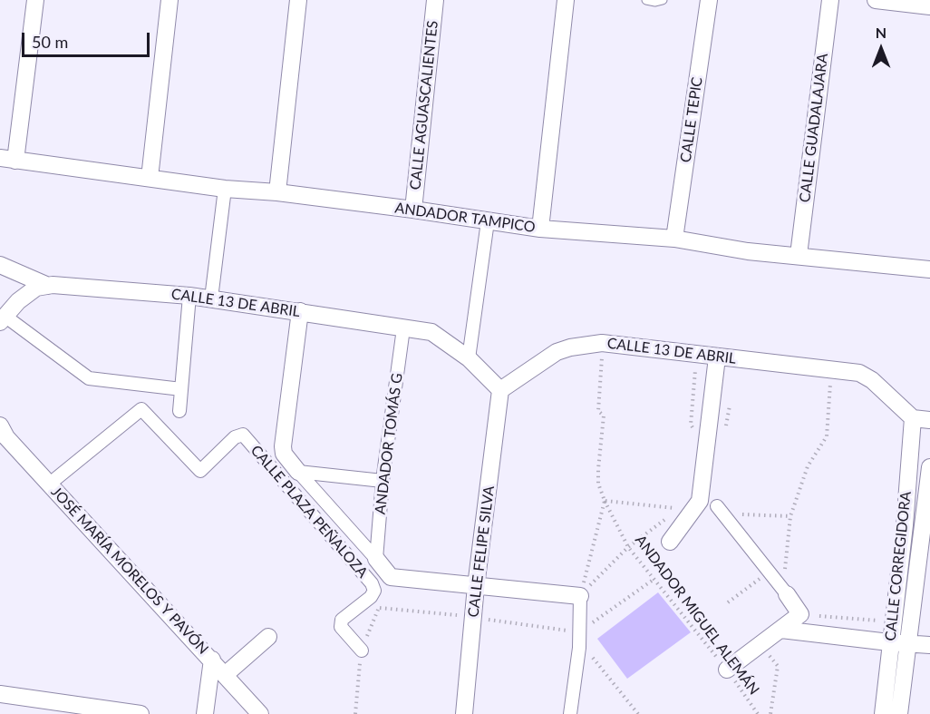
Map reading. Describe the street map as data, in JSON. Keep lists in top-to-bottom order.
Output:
{
  "streets": {
    "street": [
      "CALLE AGUASCALIENTES",
      "CALLE TEPIC",
      "CALLE GUADALAJARA",
      "ANDADOR TAMPICO",
      "CALLE 13 DE ABRIL",
      "ANDADOR TOMÁS G",
      "CALLE PLAZA PEÑALOZA",
      "CALLE FELIPE SILVA",
      "CALLE CORREGIDORA",
      "JOSÉ MARÍA MORELOS Y PAVÓN"
    ],
    "path": ["ANDADOR MIGUEL ALEMÁN"]
  },
  "crossings": [
    ["CALLE AGUASCALIENTES", "ANDADOR TAMPICO"],
    ["CALLE TEPIC", "ANDADOR TAMPICO"],
    ["CALLE GUADALAJARA", "ANDADOR TAMPICO"],
    ["CALLE 13 DE ABRIL", "ANDADOR TOMÁS G"],
    ["CALLE 13 DE ABRIL", "CALLE FELIPE SILVA"],
    ["CALLE 13 DE ABRIL", "CALLE CORREGIDORA"],
    ["CALLE PLAZA PEÑALOZA", "JOSÉ MARÍA MORELOS Y PAVÓN"]
  ],
  "scale_bar": "50 m",
  "north": "top"
}
